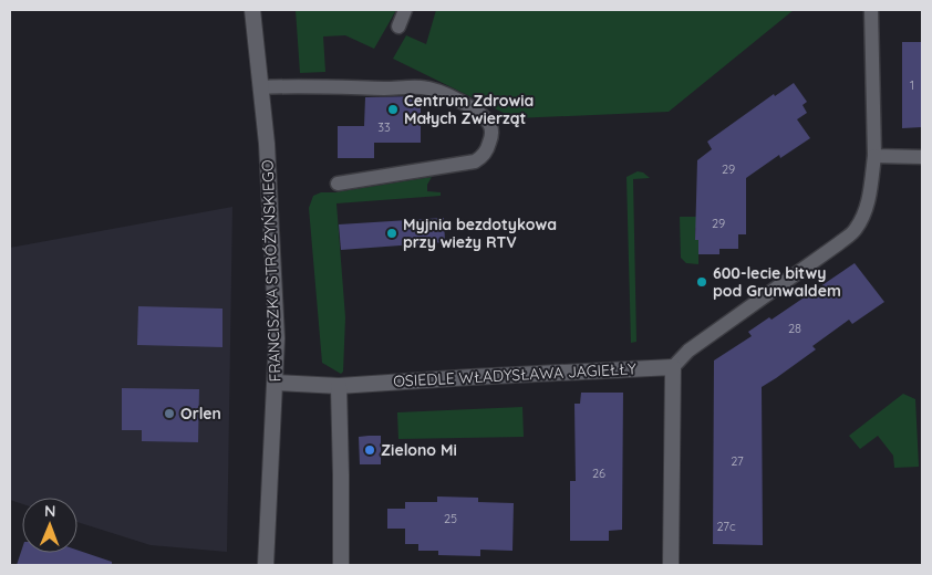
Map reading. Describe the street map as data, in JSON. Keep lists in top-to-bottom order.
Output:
{
  "streets": {
    "street": ["FRANCISZKA STRÓŻYŃSKIEGO", "OSIEDLE WŁADYSŁAWA JAGIEŁŁY"]
  },
  "crossings": [
    ["FRANCISZKA STRÓŻYŃSKIEGO", "OSIEDLE WŁADYSŁAWA JAGIEŁŁY"]
  ],
  "places": [
    "Centrum Zdrowia Małych Zwierząt",
    "Myjnia bezdotykowa przy wieży RTV",
    "600-lecie bitwy pod Grunwaldem",
    "Orlen",
    "Zielono Mi"
  ],
  "house_numbers": [
    "1",
    "33",
    "29",
    "29",
    "28",
    "27",
    "26",
    "25",
    "27c"
  ],
  "north": "top"
}
